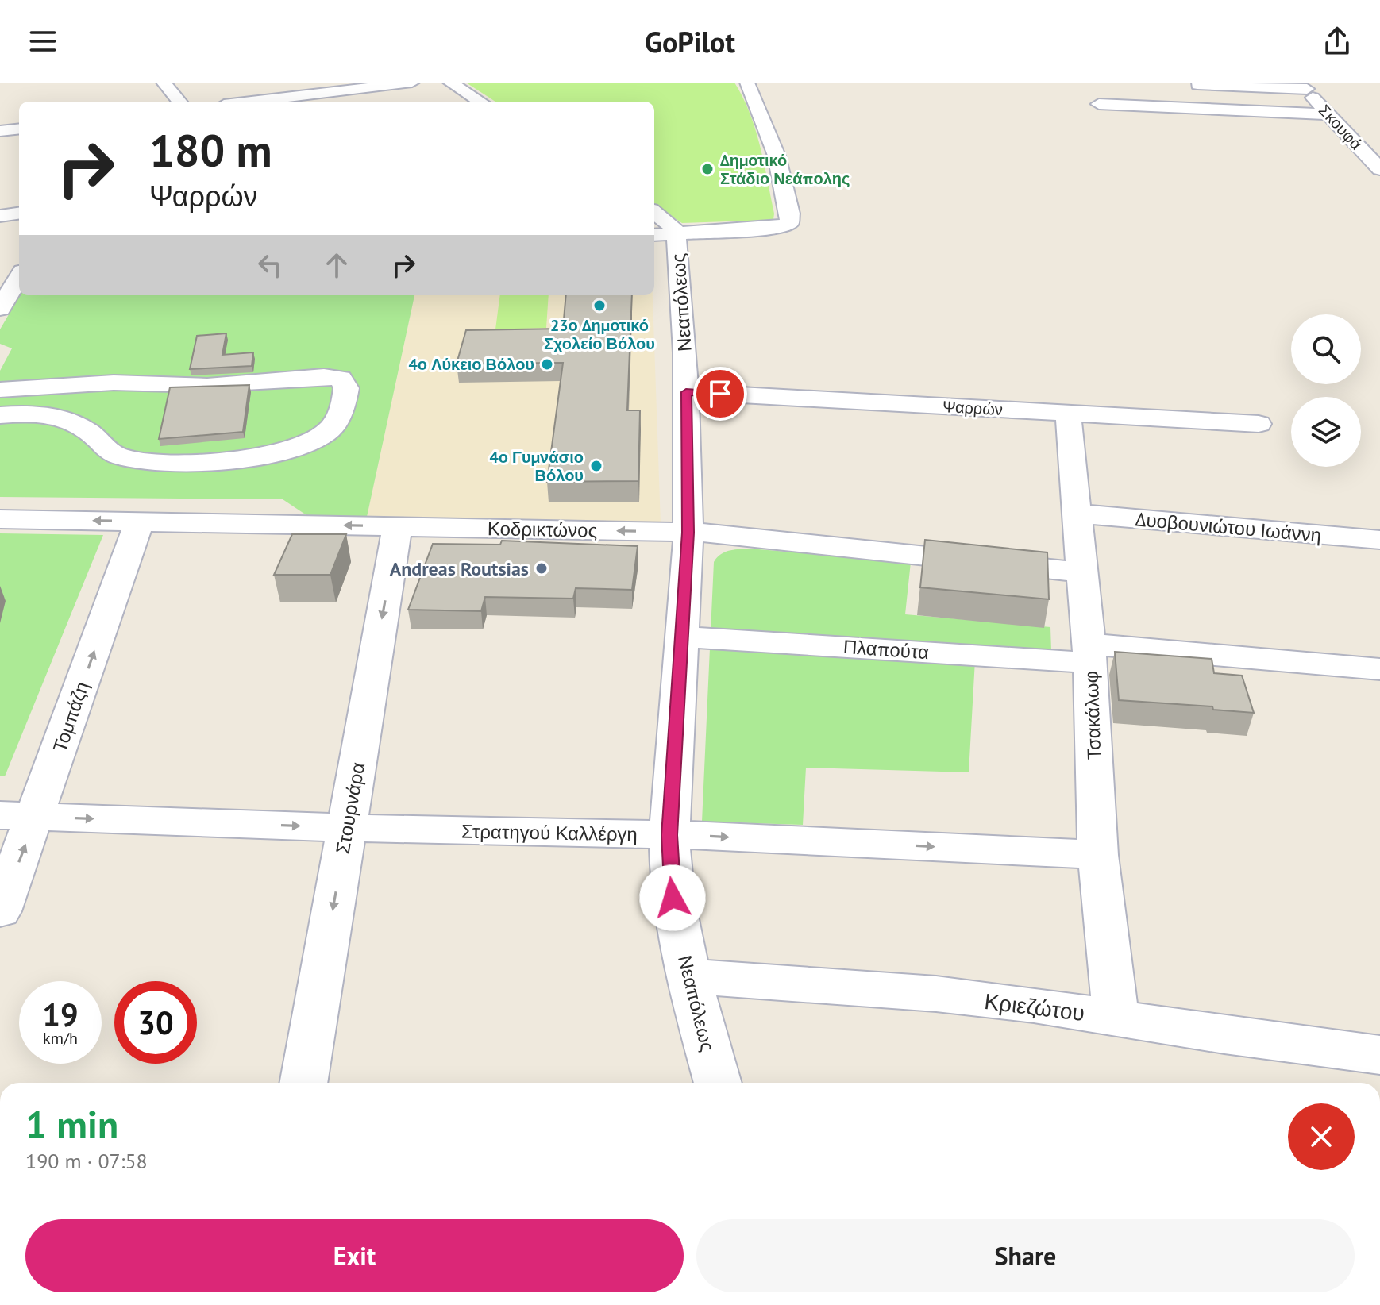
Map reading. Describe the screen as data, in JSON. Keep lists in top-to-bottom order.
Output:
{
  "streets": {
    "street": [
      "Σκουφά",
      "Νεαπόλεως",
      "Ψαρρών",
      "Δυοβουνιώτου Ιωάννη",
      "Κοδρικτώνος",
      "Πλαπούτα",
      "Τσακάλωφ",
      "Τομπάζη",
      "Στουρνάρα",
      "Στρατηγού Καλλέργη",
      "Κριεζώτου"
    ]
  },
  "crossings": [
    ["Νεαπόλεως", "Ψαρρών"],
    ["Νεαπόλεως", "Κοδρικτώνος"],
    ["Νεαπόλεως", "Πλαπούτα"],
    ["Νεαπόλεως", "Στρατηγού Καλλέργη"],
    ["Νεαπόλεως", "Κριεζώτου"],
    ["Ψαρρών", "Τσακάλωφ"],
    ["Δυοβουνιώτου Ιωάννη", "Τσακάλωφ"],
    ["Κοδρικτώνος", "Τσακάλωφ"],
    ["Κοδρικτώνος", "Τομπάζη"],
    ["Κοδρικτώνος", "Στουρνάρα"],
    ["Πλαπούτα", "Τσακάλωφ"],
    ["Τσακάλωφ", "Στρατηγού Καλλέργη"],
    ["Τσακάλωφ", "Κριεζώτου"],
    ["Τομπάζη", "Στρατηγού Καλλέργη"],
    ["Στουρνάρα", "Στρατηγού Καλλέργη"]
  ],
  "one_way": [
    "Κοδρικτώνος",
    "Τομπάζη",
    "Στουρνάρα",
    "Στρατηγού Καλλέργη"
  ],
  "places": [
    "Δημοτικό Στάδιο Νεάπολης",
    "23ο Δημοτικό Σχολείο Βόλου",
    "4ο Λύκειο Βόλου",
    "4ο Γυμνάσιο Βόλου",
    "Andreas Routsias"
  ],
  "page": {
    "header": "GoPilot",
    "turn": ["180 m", "Ψαρρών"],
    "speed": "19 km/h",
    "limit": "30",
    "heading": ["1 min", "190 m · 07:58"],
    "buttons": ["Exit", "Share"]
  }
}
